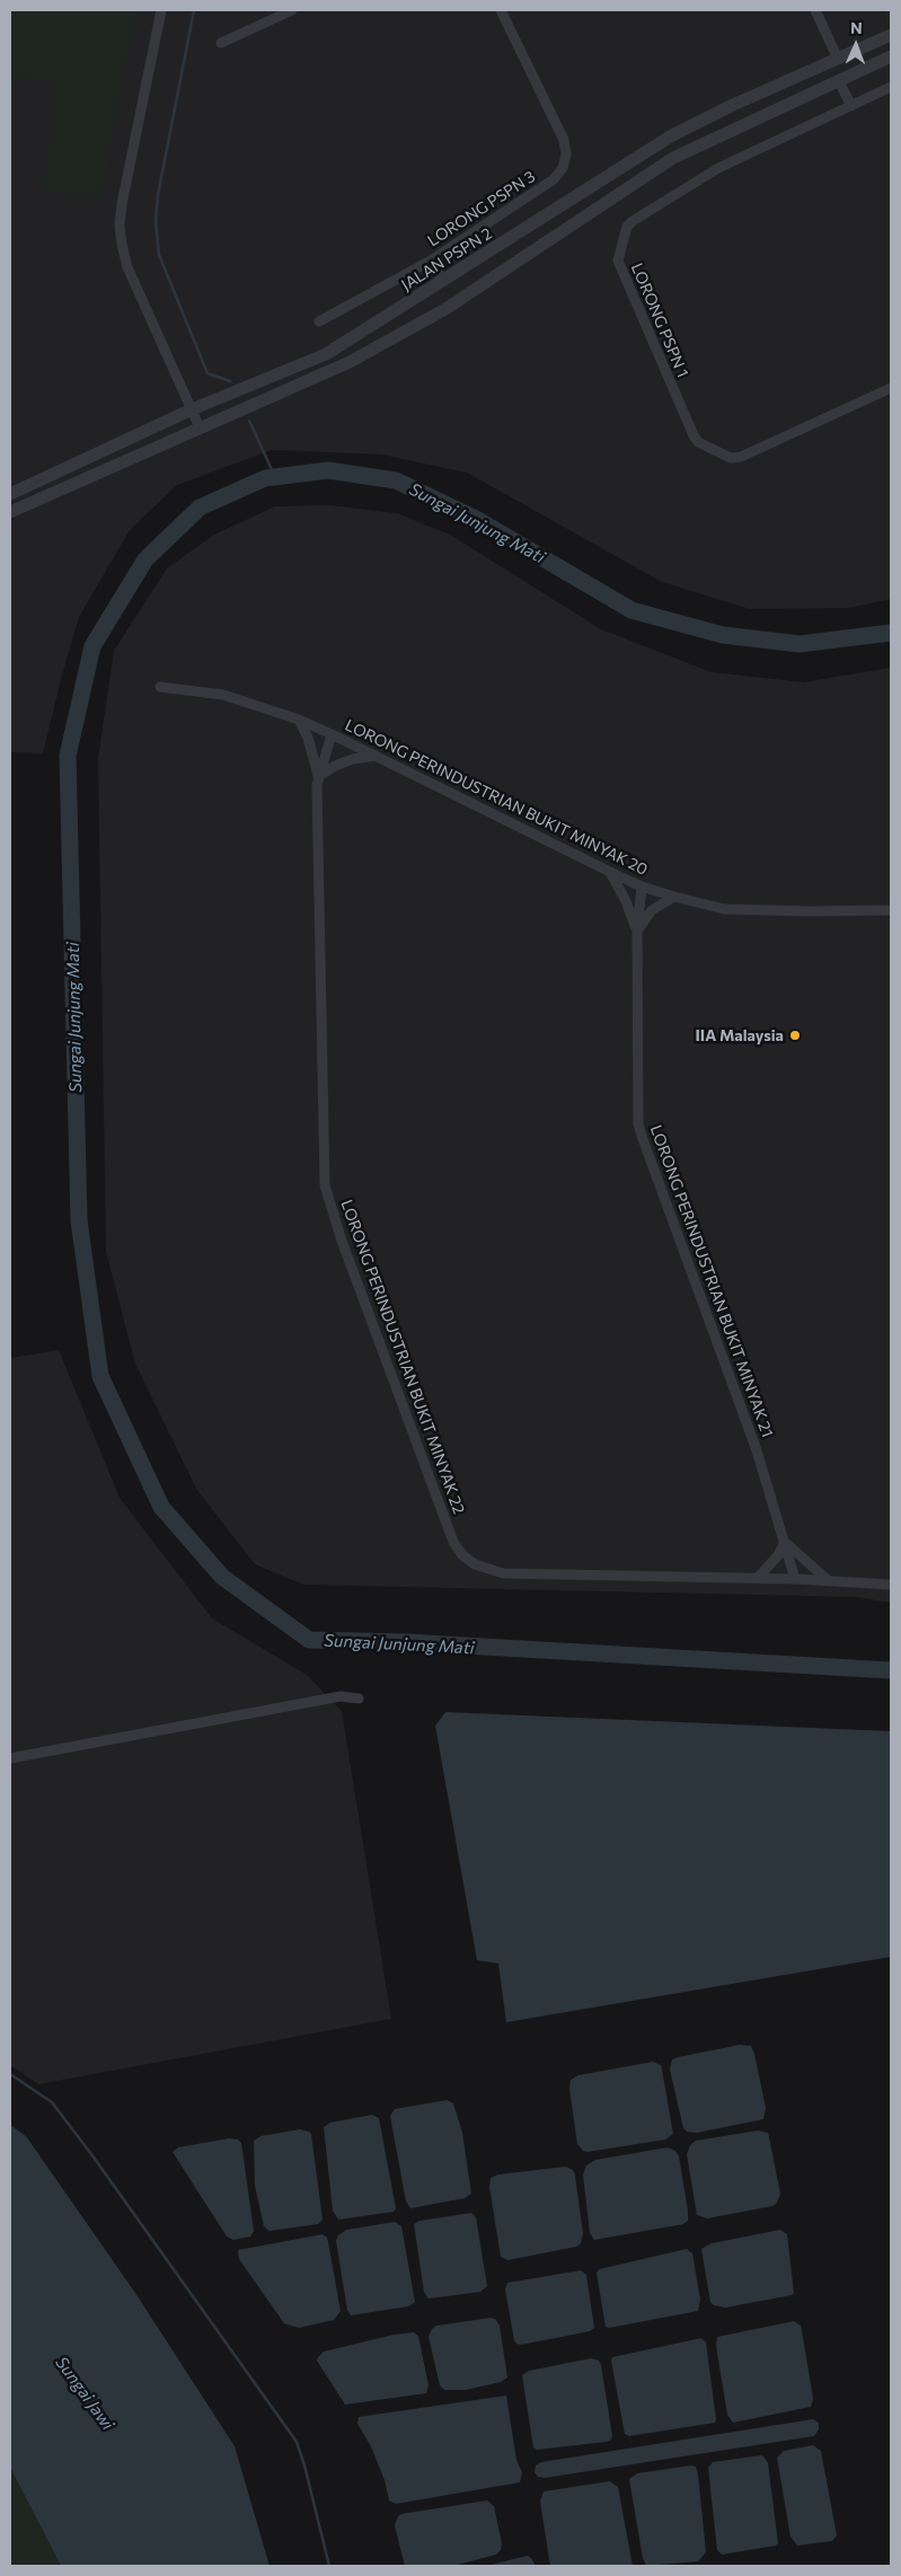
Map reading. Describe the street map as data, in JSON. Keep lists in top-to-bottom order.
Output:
{
  "streets": {
    "street": [
      "LORONG PSPN 3",
      "JALAN PSPN 2",
      "LORONG PSPN 1",
      "LORONG PERINDUSTRIAN BUKIT MINYAK 20",
      "LORONG PERINDUSTRIAN BUKIT MINYAK 21",
      "LORONG PERINDUSTRIAN BUKIT MINYAK 22"
    ]
  },
  "crossings": [
    ["LORONG PERINDUSTRIAN BUKIT MINYAK 20", "LORONG PERINDUSTRIAN BUKIT MINYAK 21"],
    ["LORONG PERINDUSTRIAN BUKIT MINYAK 20", "LORONG PERINDUSTRIAN BUKIT MINYAK 22"],
    ["LORONG PERINDUSTRIAN BUKIT MINYAK 21", "LORONG PERINDUSTRIAN BUKIT MINYAK 22"]
  ],
  "water": ["Sungai Junjung Mati", "Sungai Jawi"],
  "places": ["IIA Malaysia"],
  "north": "top"
}
